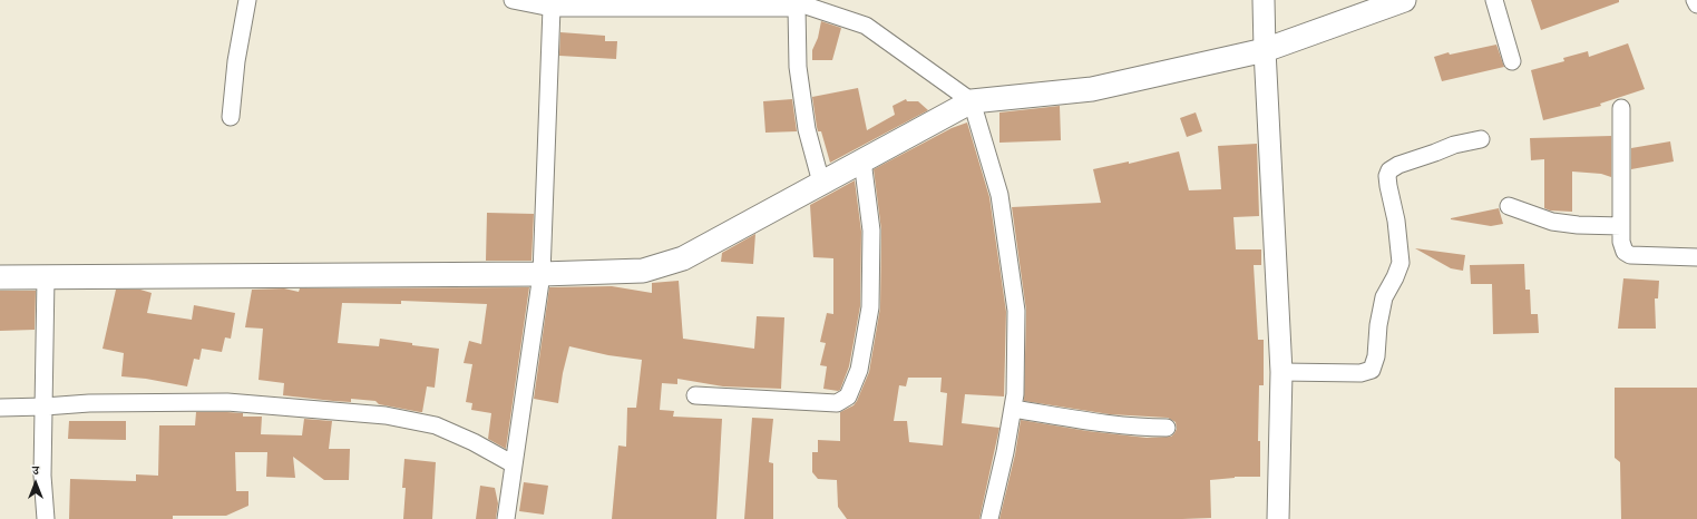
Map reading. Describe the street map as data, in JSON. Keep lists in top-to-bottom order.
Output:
{
  "north": "top"
}
